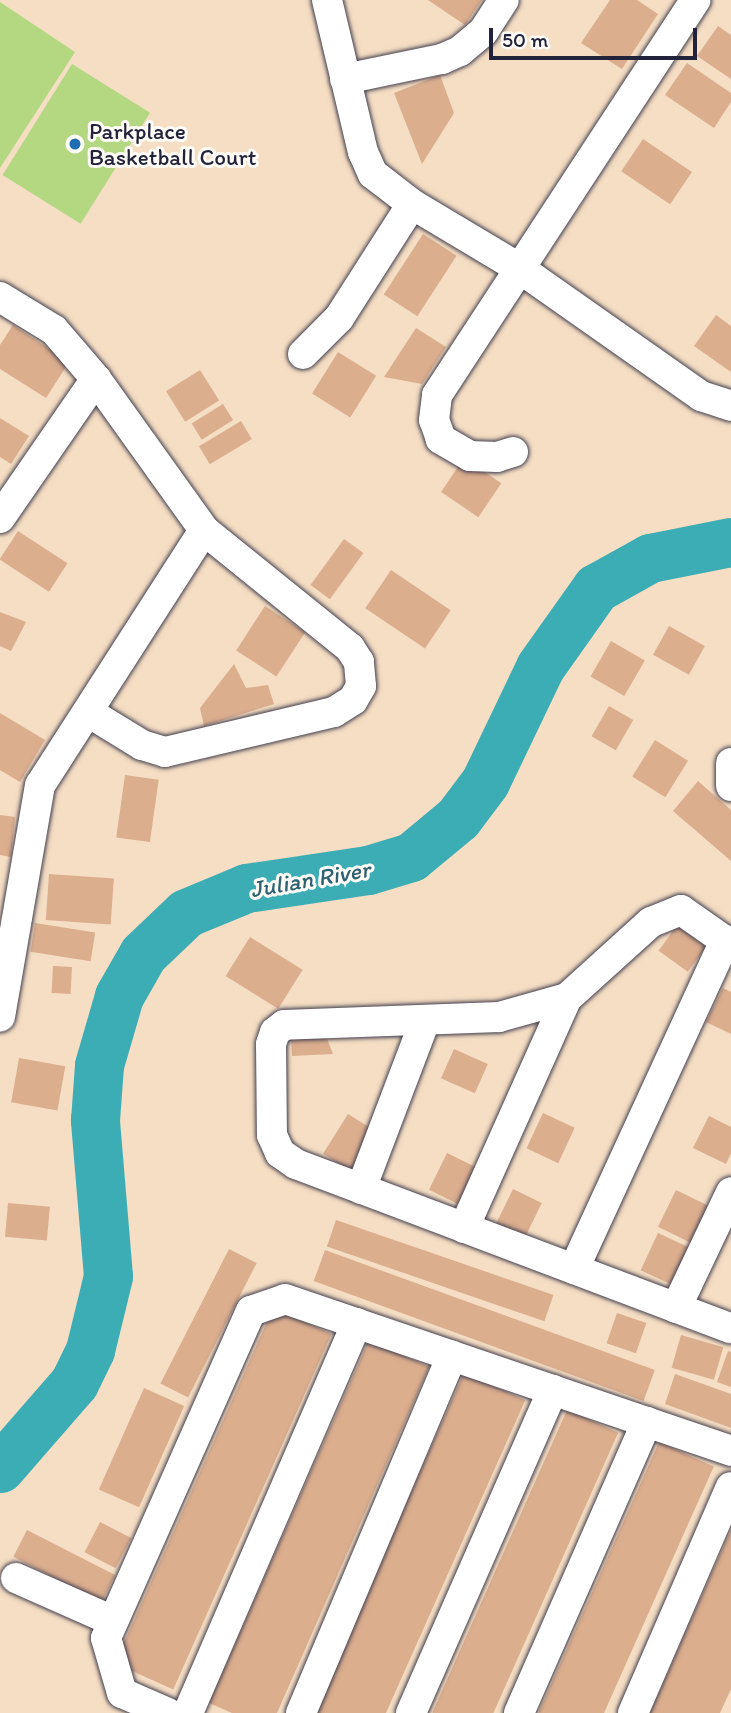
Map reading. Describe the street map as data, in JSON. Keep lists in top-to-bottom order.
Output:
{
  "water": ["Julian River"],
  "places": ["Parkplace Basketball Court"],
  "scale_bar": "50 m"
}
